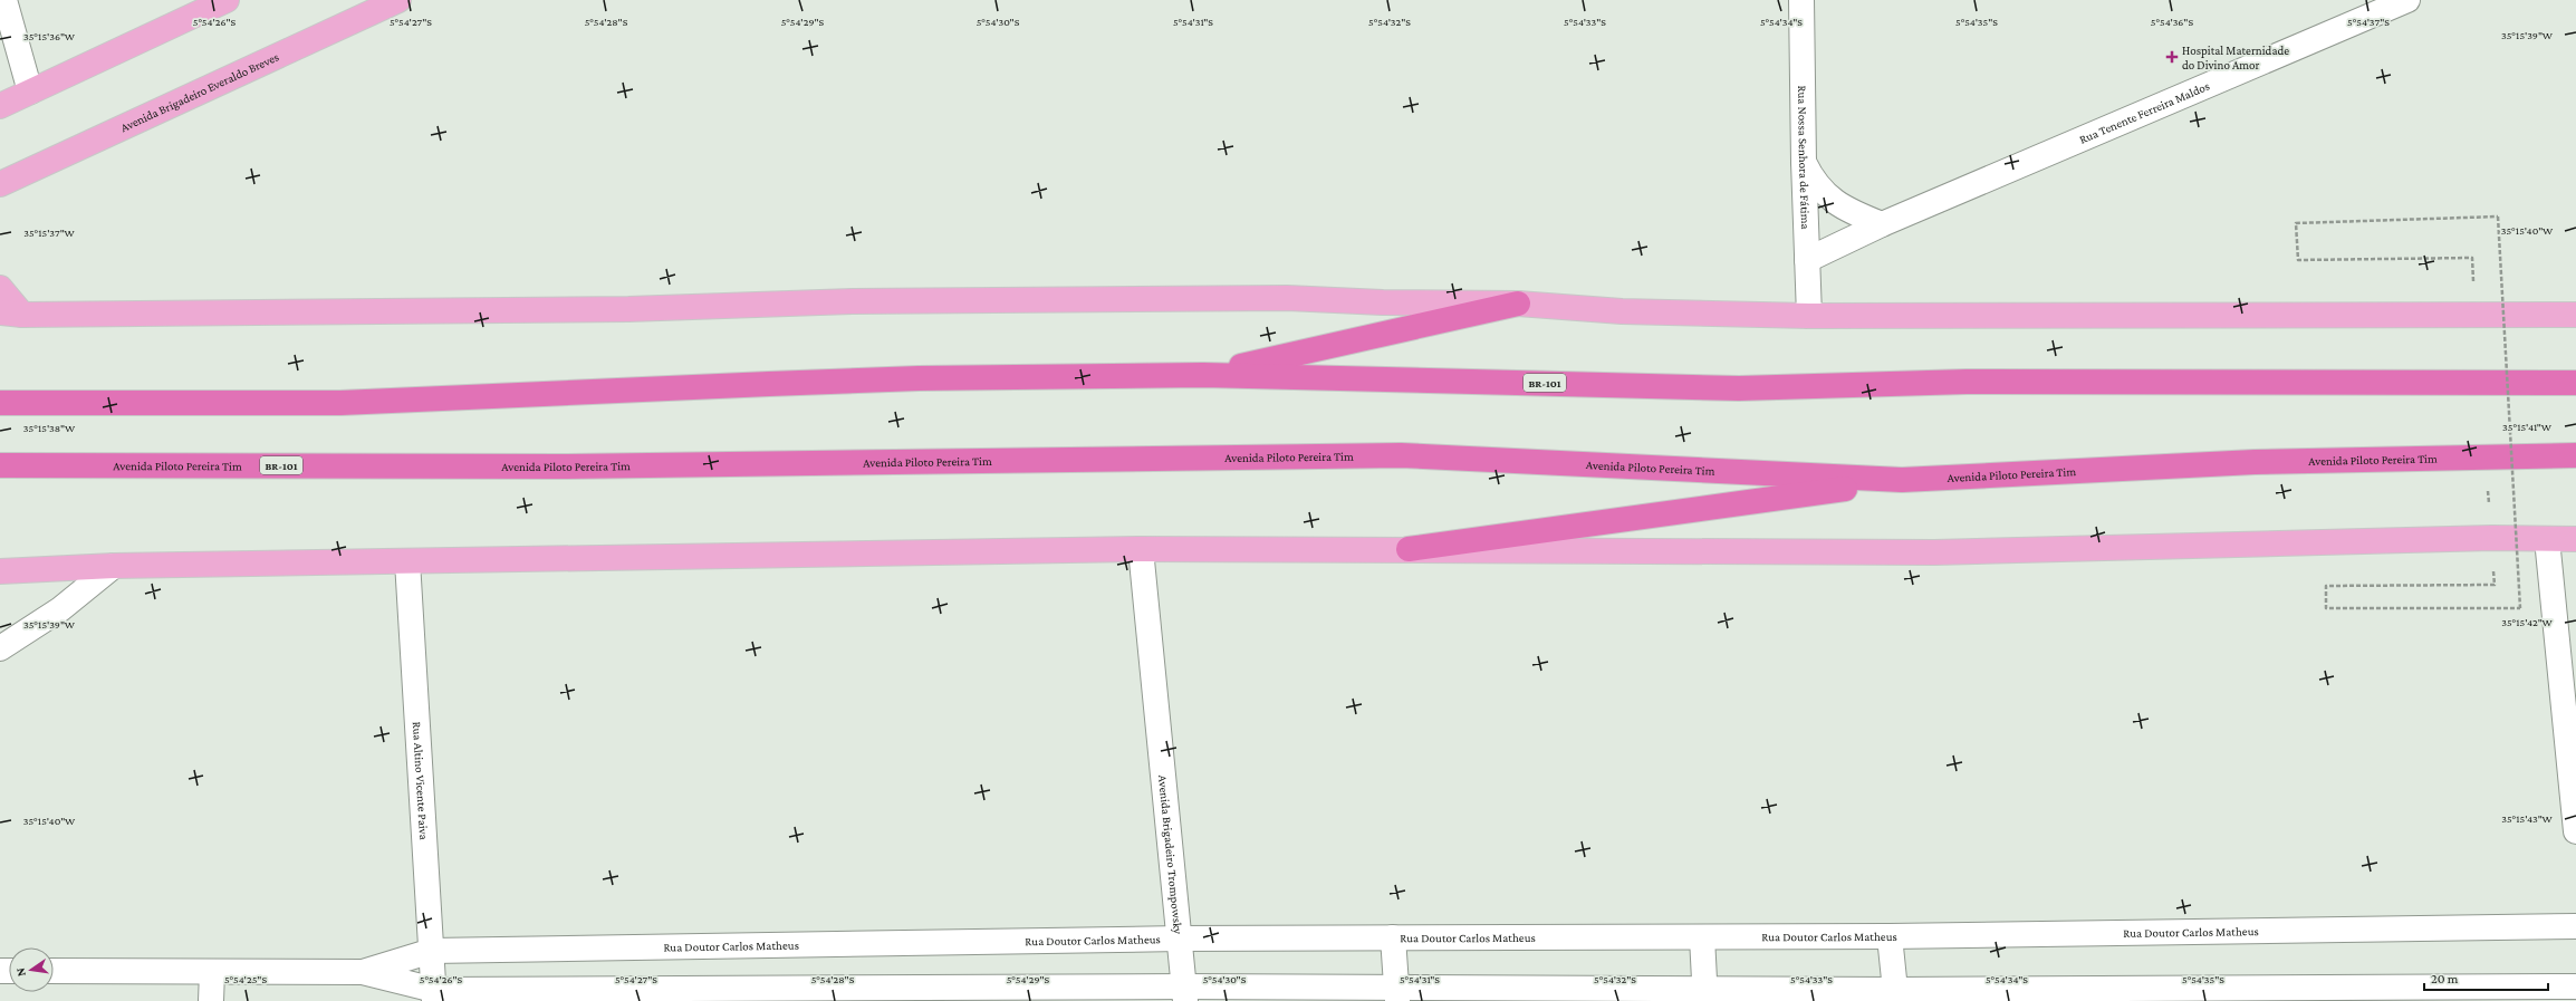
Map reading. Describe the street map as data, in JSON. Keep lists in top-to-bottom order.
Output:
{
  "streets": {
    "highway": ["BR-101", "Avenida Piloto Pereira Tim"],
    "main road": ["Avenida Brigadeiro Everaldo Breves"],
    "street": [
      "Rua Tenente Ferreira Maldos",
      "Rua Nossa Senhora de Fátima",
      "Rua Altino Vicente Paiva",
      "Avenida Brigadeiro Trompowsky",
      "Rua Doutor Carlos Matheus"
    ]
  },
  "crossings": [
    ["Rua Tenente Ferreira Maldos", "Rua Nossa Senhora de Fátima"],
    ["Rua Altino Vicente Paiva", "Rua Doutor Carlos Matheus"],
    ["Avenida Brigadeiro Trompowsky", "Rua Doutor Carlos Matheus"]
  ],
  "places": {
    "health": ["Hospital Maternidade do Divino Amor"]
  },
  "scale_bar": "20 m",
  "north": "left",
  "coordinates": [
    "5°54'26\"S",
    "5°54'27\"S",
    "5°54'28\"S",
    "5°54'29\"S",
    "5°54'30\"S",
    "5°54'31\"S",
    "5°54'32\"S",
    "5°54'33\"S",
    "5°54'34\"S",
    "5°54'35\"S",
    "5°54'36\"S",
    "5°54'37\"S",
    "35°15'39\"W",
    "35°15'36\"W",
    "35°15'40\"W",
    "35°15'37\"W",
    "35°15'41\"W",
    "35°15'38\"W",
    "35°15'42\"W",
    "35°15'43\"W",
    "5°54'25\"S"
  ]
}
